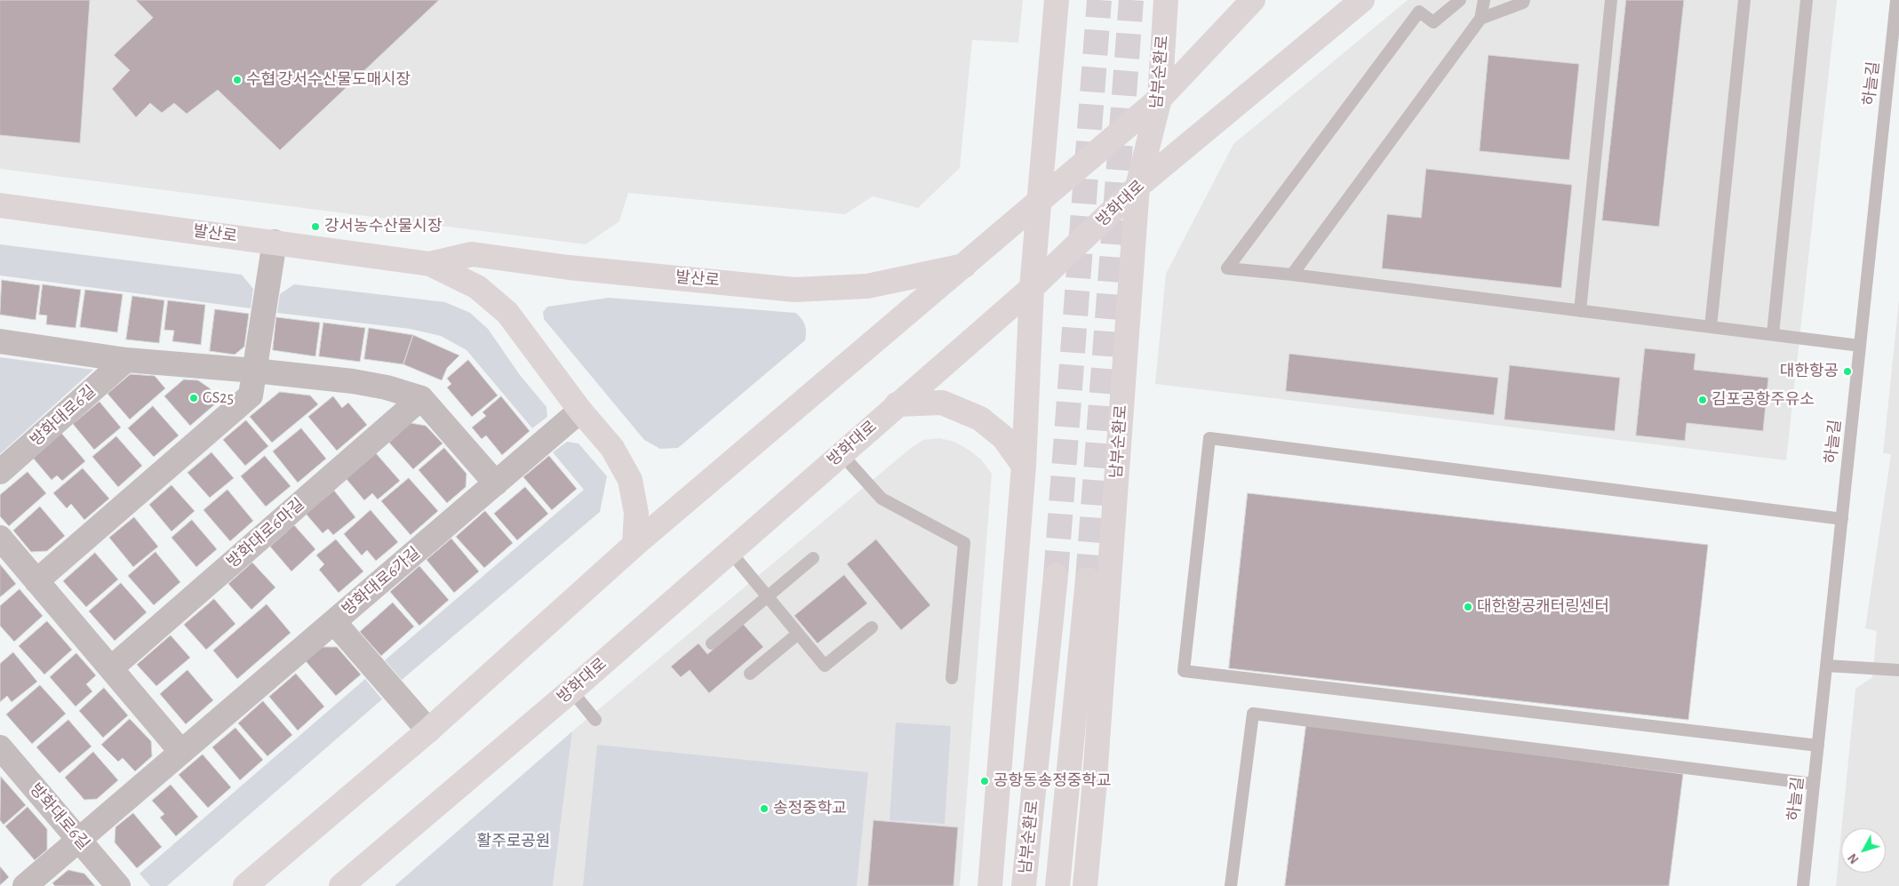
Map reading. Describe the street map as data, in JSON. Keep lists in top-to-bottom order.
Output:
{
  "streets": {
    "main road": ["남부순환로", "방화대로", "발산로"],
    "street": ["방화대로6길", "방화대로6마길", "방화대로6가길"],
    "lane": ["하늘길"]
  },
  "crossings": [
    ["남부순환로", "방화대로"],
    ["발산로", "방화대로6가길"],
    ["방화대로6길", "방화대로6가길"]
  ],
  "parks": ["활주로공원"],
  "places": [
    "수협 강서수산물도매시장",
    "강서농수산물시장",
    "대한항공",
    "GS25",
    "김포공항주유소",
    "대한항공캐터링센터",
    "공항동송정중학교",
    "송정중학교"
  ],
  "north": "bottom left"
}
